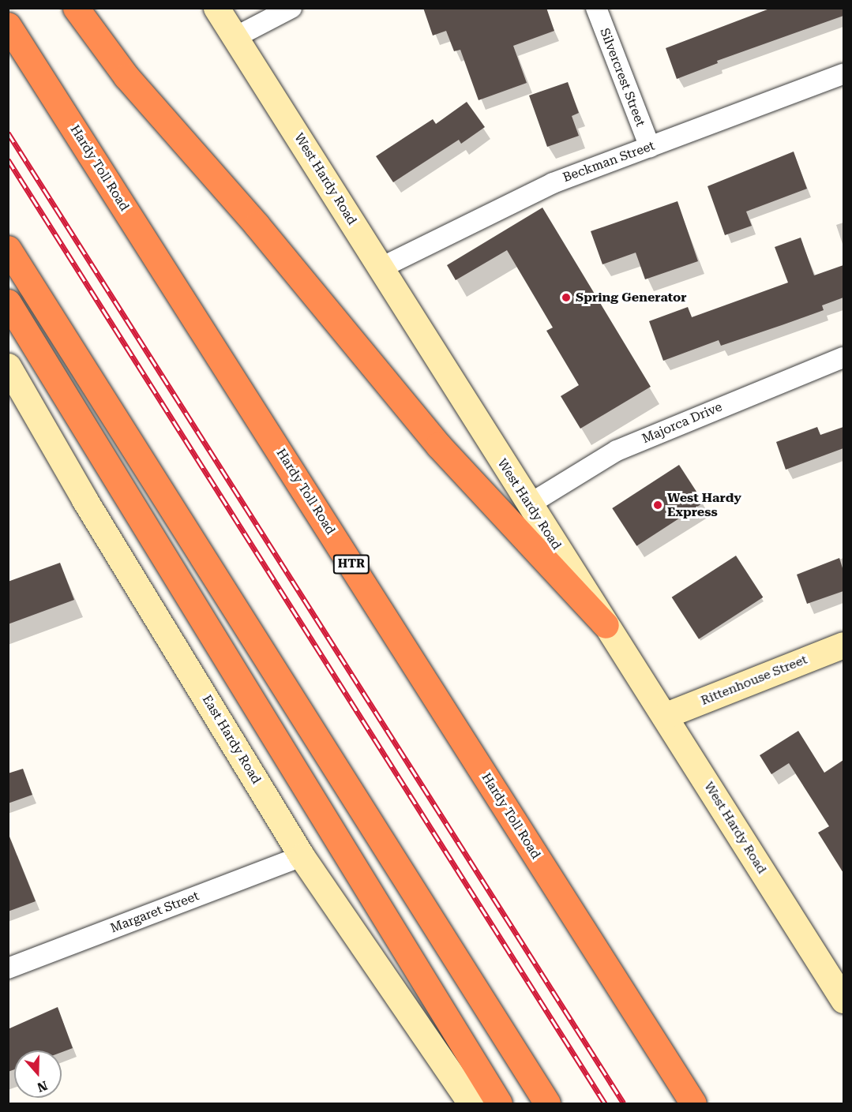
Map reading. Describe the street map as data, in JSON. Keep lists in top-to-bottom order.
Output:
{
  "streets": {
    "highway": ["Hardy Toll Road", "HTR"],
    "main road": ["West Hardy Road", "Rittenhouse Street", "East Hardy Road"],
    "street": [
      "Silvercrest Street",
      "Beckman Street",
      "Majorca Drive",
      "Margaret Street"
    ]
  },
  "crossings": [
    ["Silvercrest Street", "Beckman Street"],
    ["Beckman Street", "West Hardy Road"],
    ["West Hardy Road", "Majorca Drive"],
    ["West Hardy Road", "Rittenhouse Street"],
    ["East Hardy Road", "Margaret Street"]
  ],
  "places": ["Spring Generator", "West Hardy Express"],
  "north": "bottom"
}
